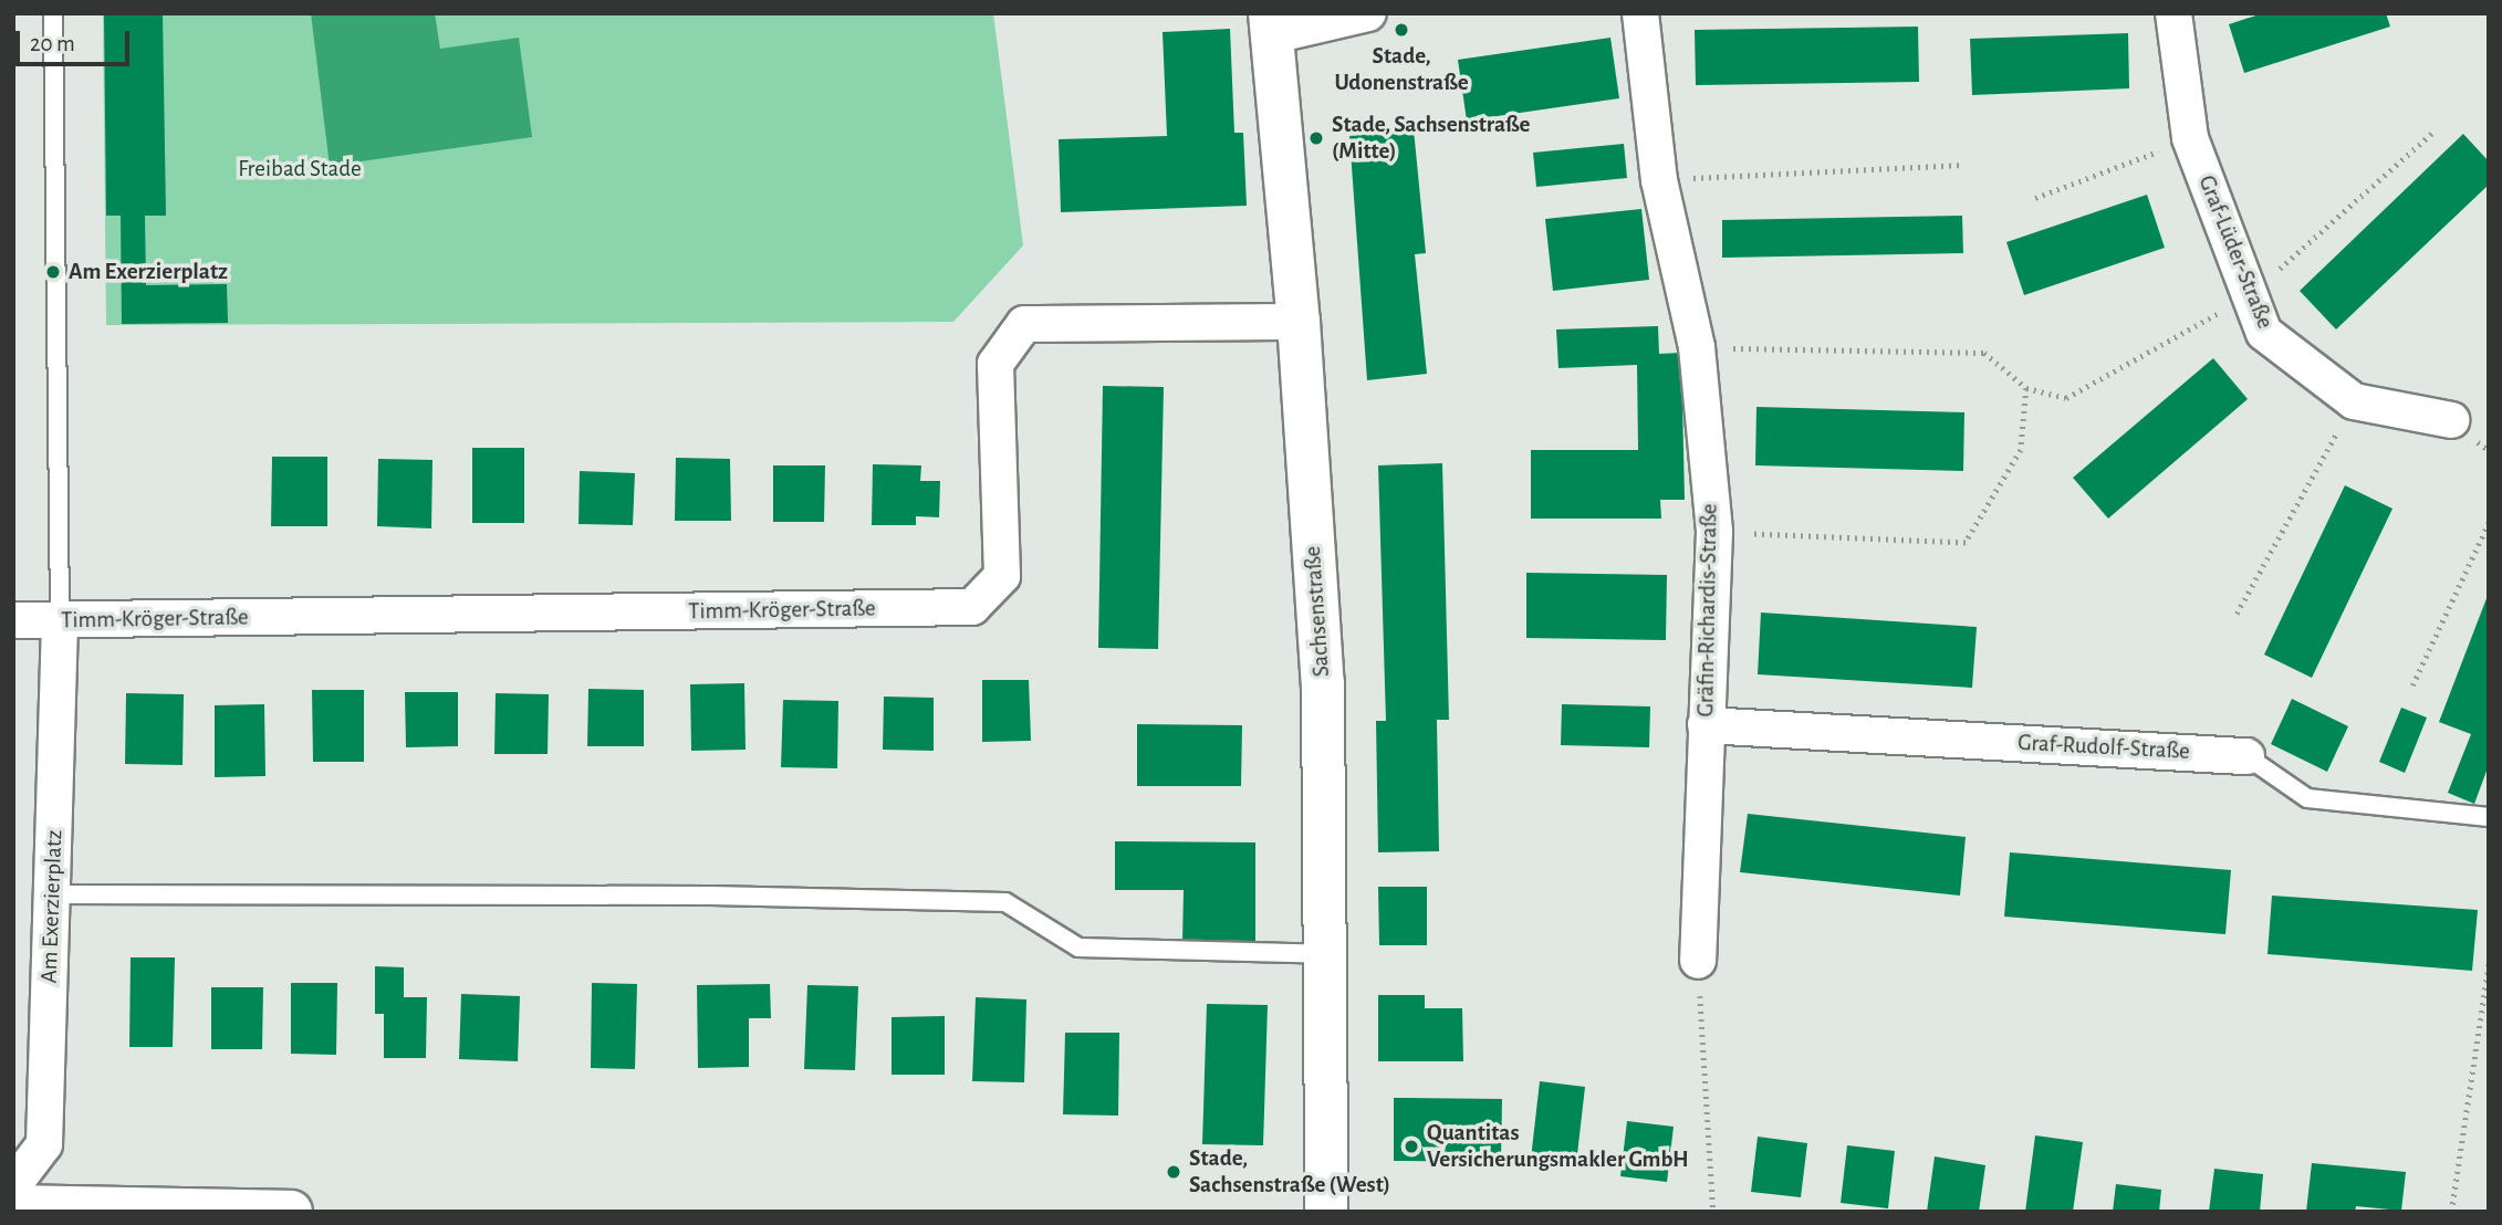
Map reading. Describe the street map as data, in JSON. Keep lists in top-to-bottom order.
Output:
{
  "streets": {
    "street": [
      "Graf-Lüder-Straße",
      "Timm-Kröger-Straße",
      "Gräfin-Richardis-Straße",
      "Sachsenstraße",
      "Graf-Rudolf-Straße",
      "Am Exerzierplatz"
    ]
  },
  "crossings": [
    ["Timm-Kröger-Straße", "Sachsenstraße"],
    ["Timm-Kröger-Straße", "Am Exerzierplatz"],
    ["Gräfin-Richardis-Straße", "Graf-Rudolf-Straße"]
  ],
  "parks": ["Freibad Stade"],
  "places": [
    "Stade, Udonenstraße",
    "Stade, Sachsenstraße (Mitte)",
    "Am Exerzierplatz",
    "Quantitas Versicherungsmakler GmbH",
    "Stade, Sachsenstraße (West)"
  ],
  "scale_bar": "20 m"
}
